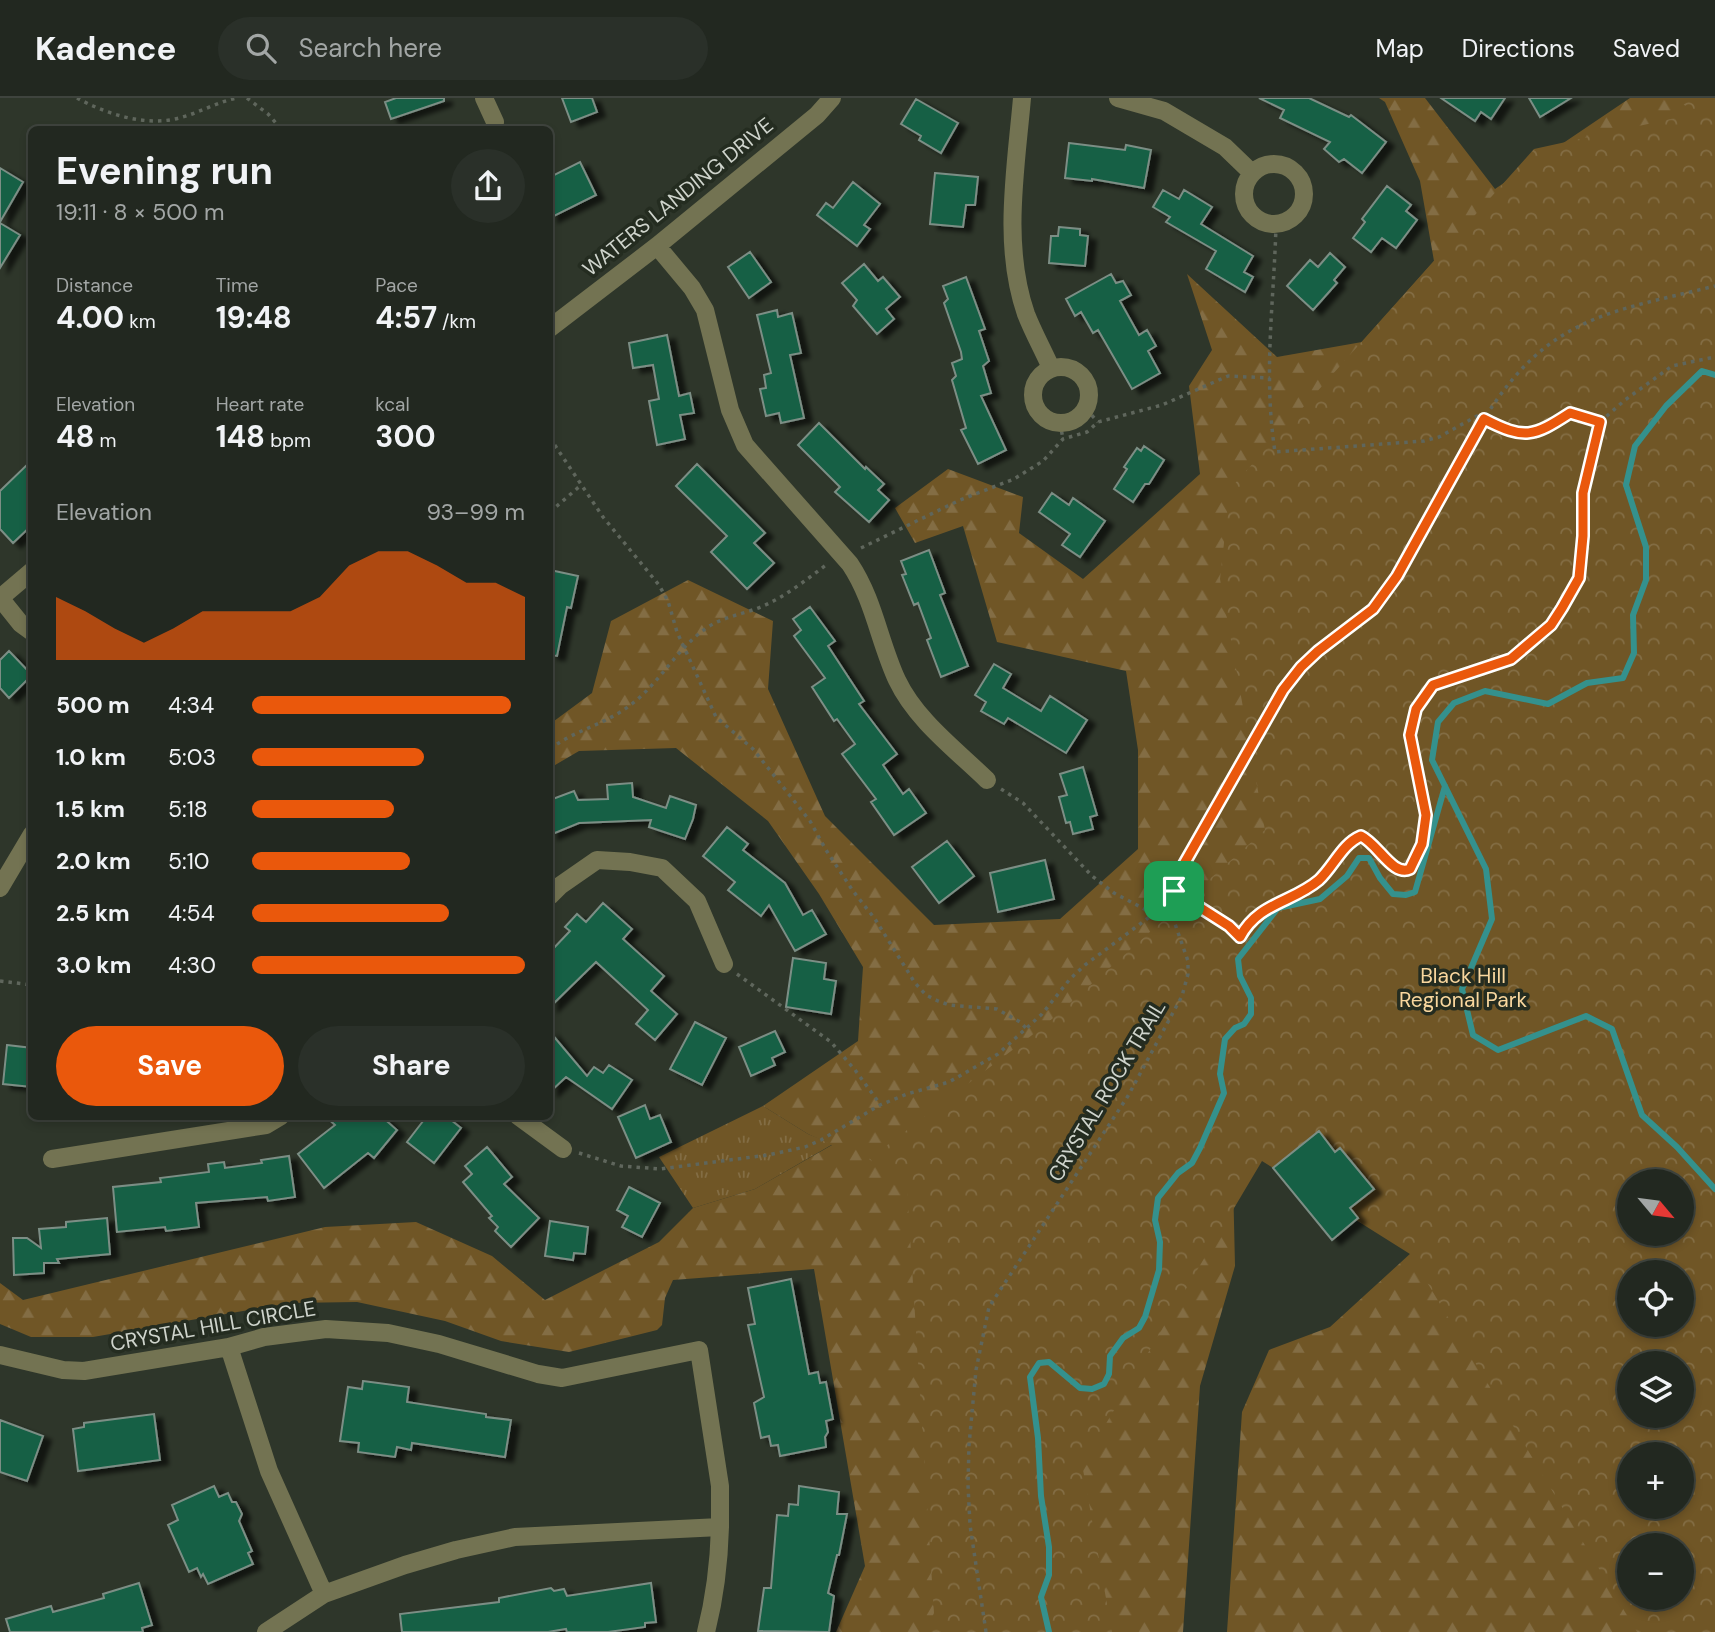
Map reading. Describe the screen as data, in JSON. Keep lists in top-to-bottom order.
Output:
{
  "streets": {
    "street": ["WATERS LANDING DRIVE", "CRYSTAL HILL CIRCLE"],
    "path": ["CRYSTAL ROCK TRAIL"]
  },
  "parks": ["Black Hill Regional Park"],
  "north": "bottom right",
  "page": {
    "header": "Kadence",
    "search": "Search here",
    "nav": ["Map", "Directions", "Saved"],
    "heading": ["Evening run", "19:11 · 8 × 500 m"],
    "stats": [
      ["Distance", "4.00 km"],
      ["Time", "19:48"],
      ["Pace", "4:57 /km"],
      ["Elevation", "48 m"],
      ["Heart rate", "148 bpm"],
      ["kcal", "300"]
    ],
    "chart": ["Elevation", "93–99 m"],
    "list": [
      {
        "name": "500 m",
        "note": "4:34"
      },
      {
        "name": "1.0 km",
        "note": "5:03"
      },
      {
        "name": "1.5 km",
        "note": "5:18"
      },
      {
        "name": "2.0 km",
        "note": "5:10"
      },
      {
        "name": "2.5 km",
        "note": "4:54"
      },
      {
        "name": "3.0 km",
        "note": "4:30"
      }
    ],
    "buttons": ["Save", "Share"],
    "map_buttons": ["+", "−"]
  }
}
